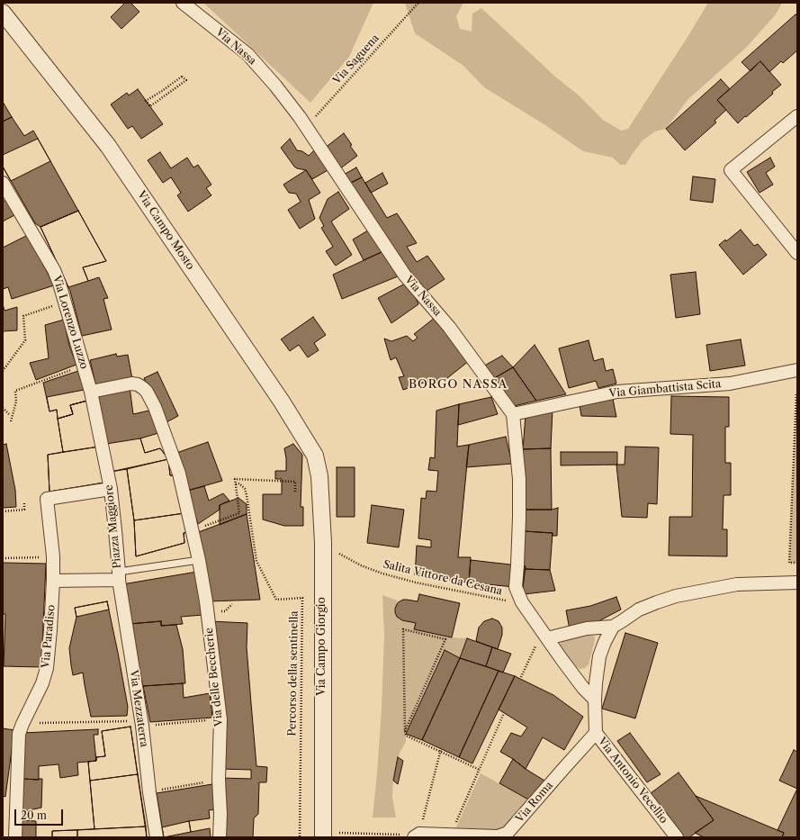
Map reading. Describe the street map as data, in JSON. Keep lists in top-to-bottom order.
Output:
{
  "streets": {
    "street": [
      "Via Nassa",
      "Via Campo Mosto",
      "Via Lorenzo Luzzo",
      "Via Giambattista Scita",
      "Piazza Maggiore",
      "Via Paradiso",
      "Via Campo Giorgio",
      "Via delle Beccherie",
      "Via Mezzaterra",
      "Via Antonio Vecellio",
      "Via Roma"
    ],
    "path": ["Via Saguena", "Salita Vittore da Cesana", "Percorso della sentinella"]
  },
  "crossings": [
    ["Via Nassa", "Via Saguena"],
    ["Via Nassa", "Via Giambattista Scita"],
    ["Via Campo Mosto", "Via Campo Giorgio"],
    ["Via Lorenzo Luzzo", "Piazza Maggiore"],
    ["Via Lorenzo Luzzo", "Via delle Beccherie"],
    ["Piazza Maggiore", "Via Paradiso"],
    ["Piazza Maggiore", "Via Mezzaterra"],
    ["Salita Vittore da Cesana", "Via Campo Giorgio"],
    ["Via Antonio Vecellio", "Via Roma"]
  ],
  "districts": ["BORGO NASSA"],
  "scale_bar": "20 m"
}
